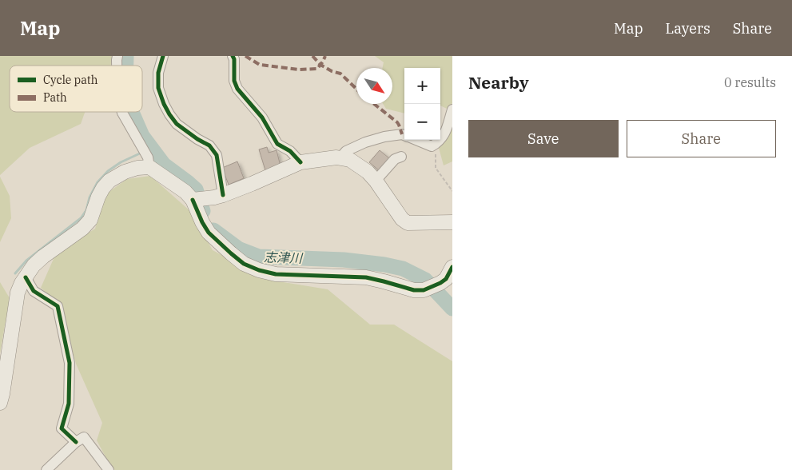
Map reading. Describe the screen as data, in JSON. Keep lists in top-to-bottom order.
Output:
{
  "water": ["志津川"],
  "legend": ["Cycle path", "Path"],
  "north": "bottom right",
  "page": {
    "header": "Map",
    "nav": ["Map", "Layers", "Share"],
    "heading": ["Nearby", "0 results"],
    "map_buttons": ["+", "−"],
    "buttons": ["Save", "Share"]
  }
}
